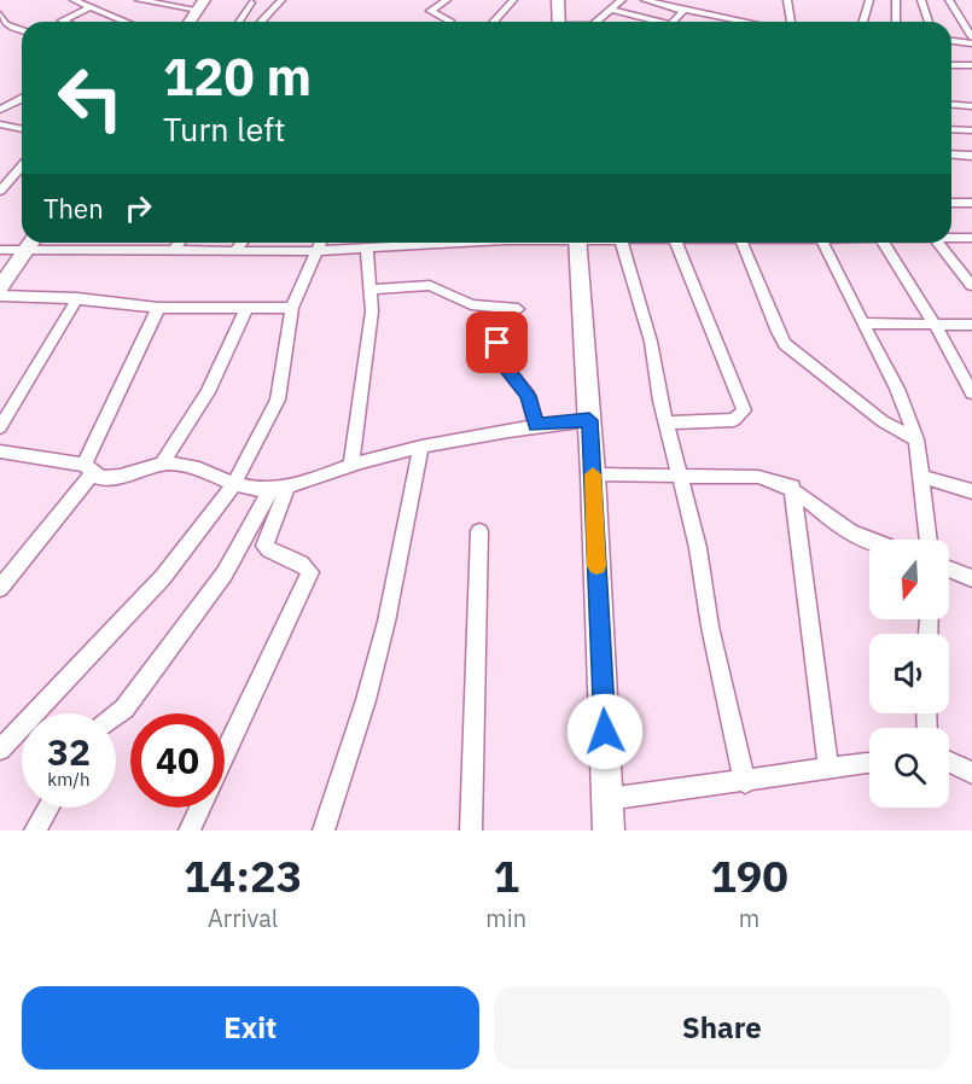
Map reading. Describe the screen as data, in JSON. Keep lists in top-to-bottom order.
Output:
{
  "north": "bottom",
  "page": {
    "turn": ["120 m", "Turn left"],
    "then": "Then",
    "speed": "32 km/h",
    "limit": "40",
    "eta": [
      "14:23",
      "Arrival",
      "1",
      "min",
      "190",
      "m"
    ],
    "buttons": ["Exit", "Share"]
  }
}
